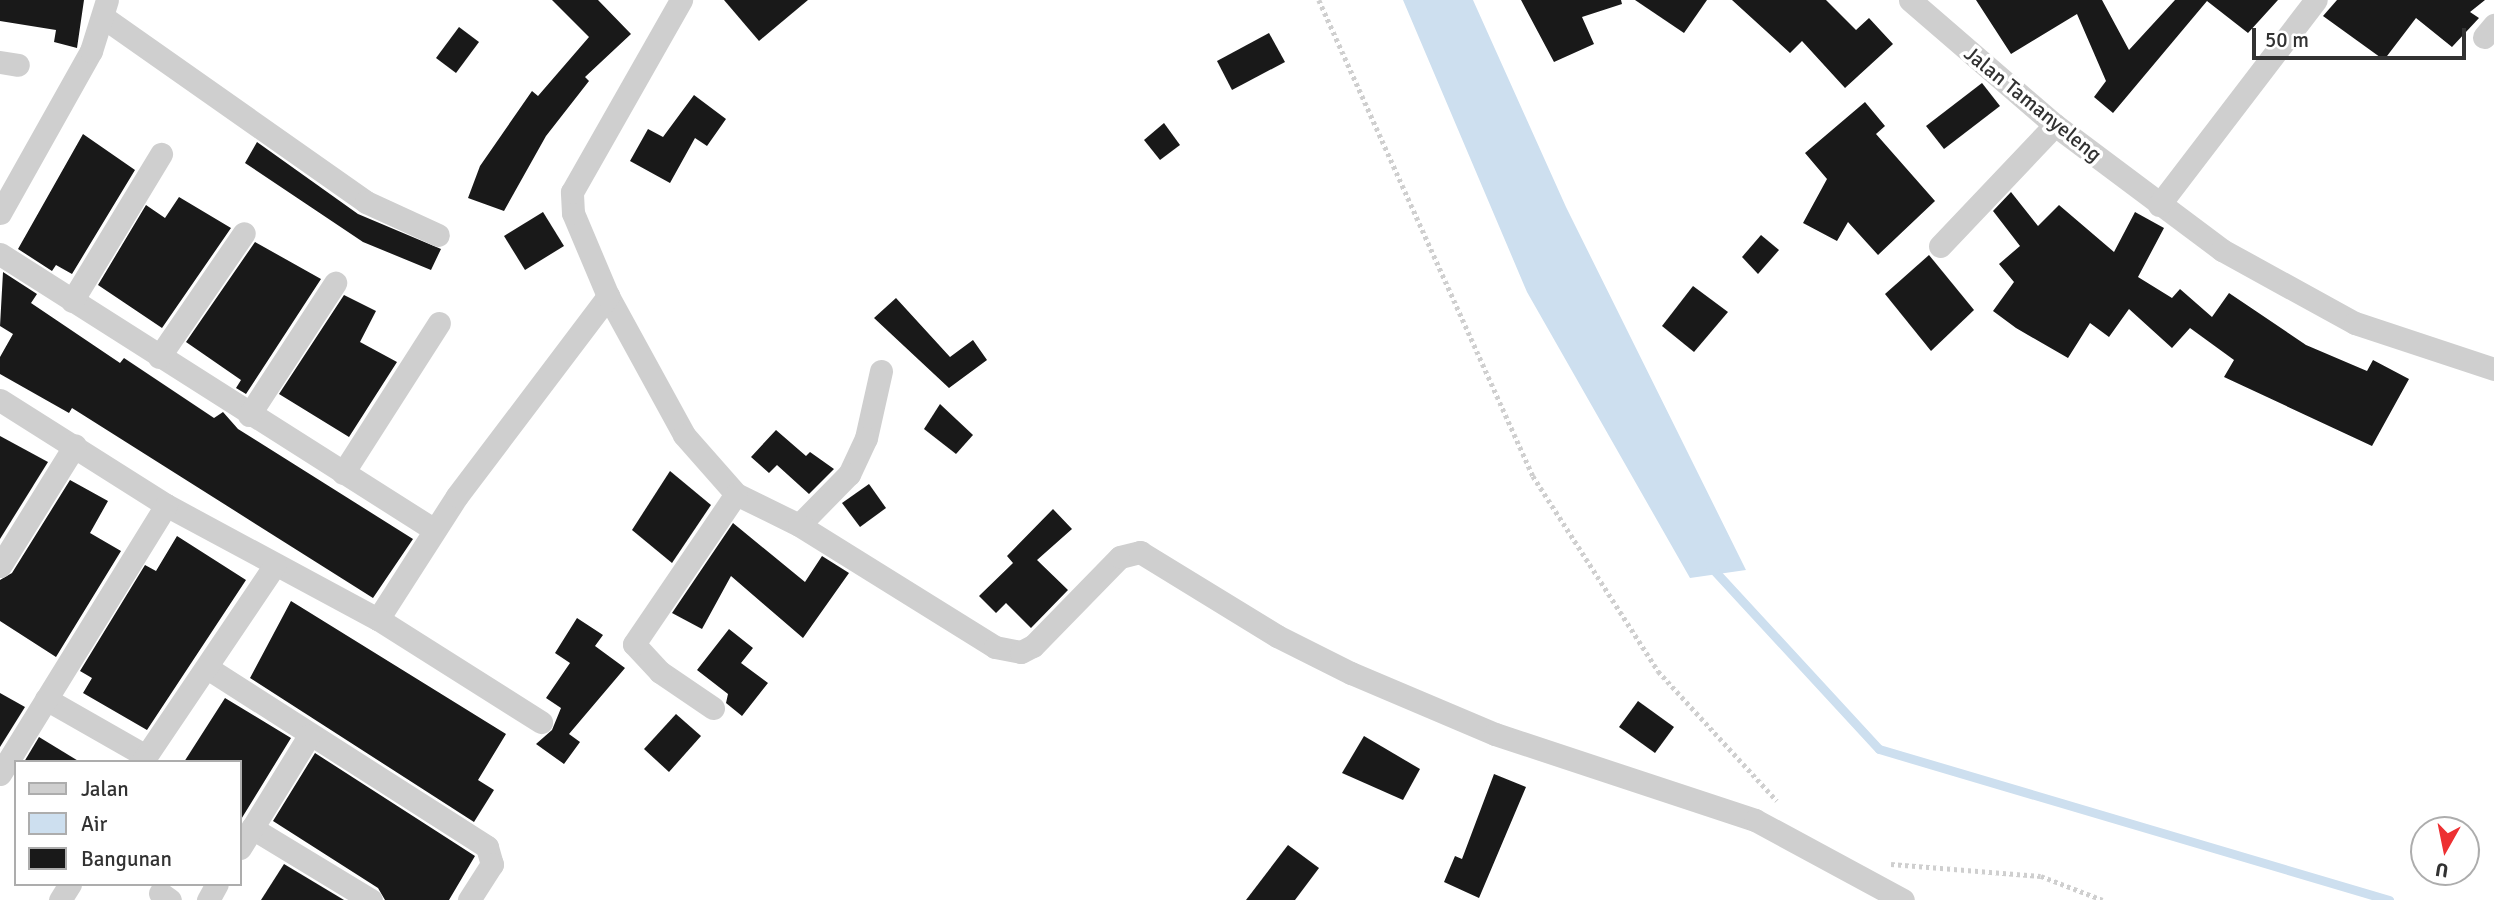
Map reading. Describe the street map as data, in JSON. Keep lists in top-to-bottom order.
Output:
{
  "streets": {
    "street": ["Jalan Tamanyeleng"]
  },
  "legend": ["Jalan", "Air", "Bangunan"],
  "scale_bar": "50 m",
  "north": "bottom"
}
